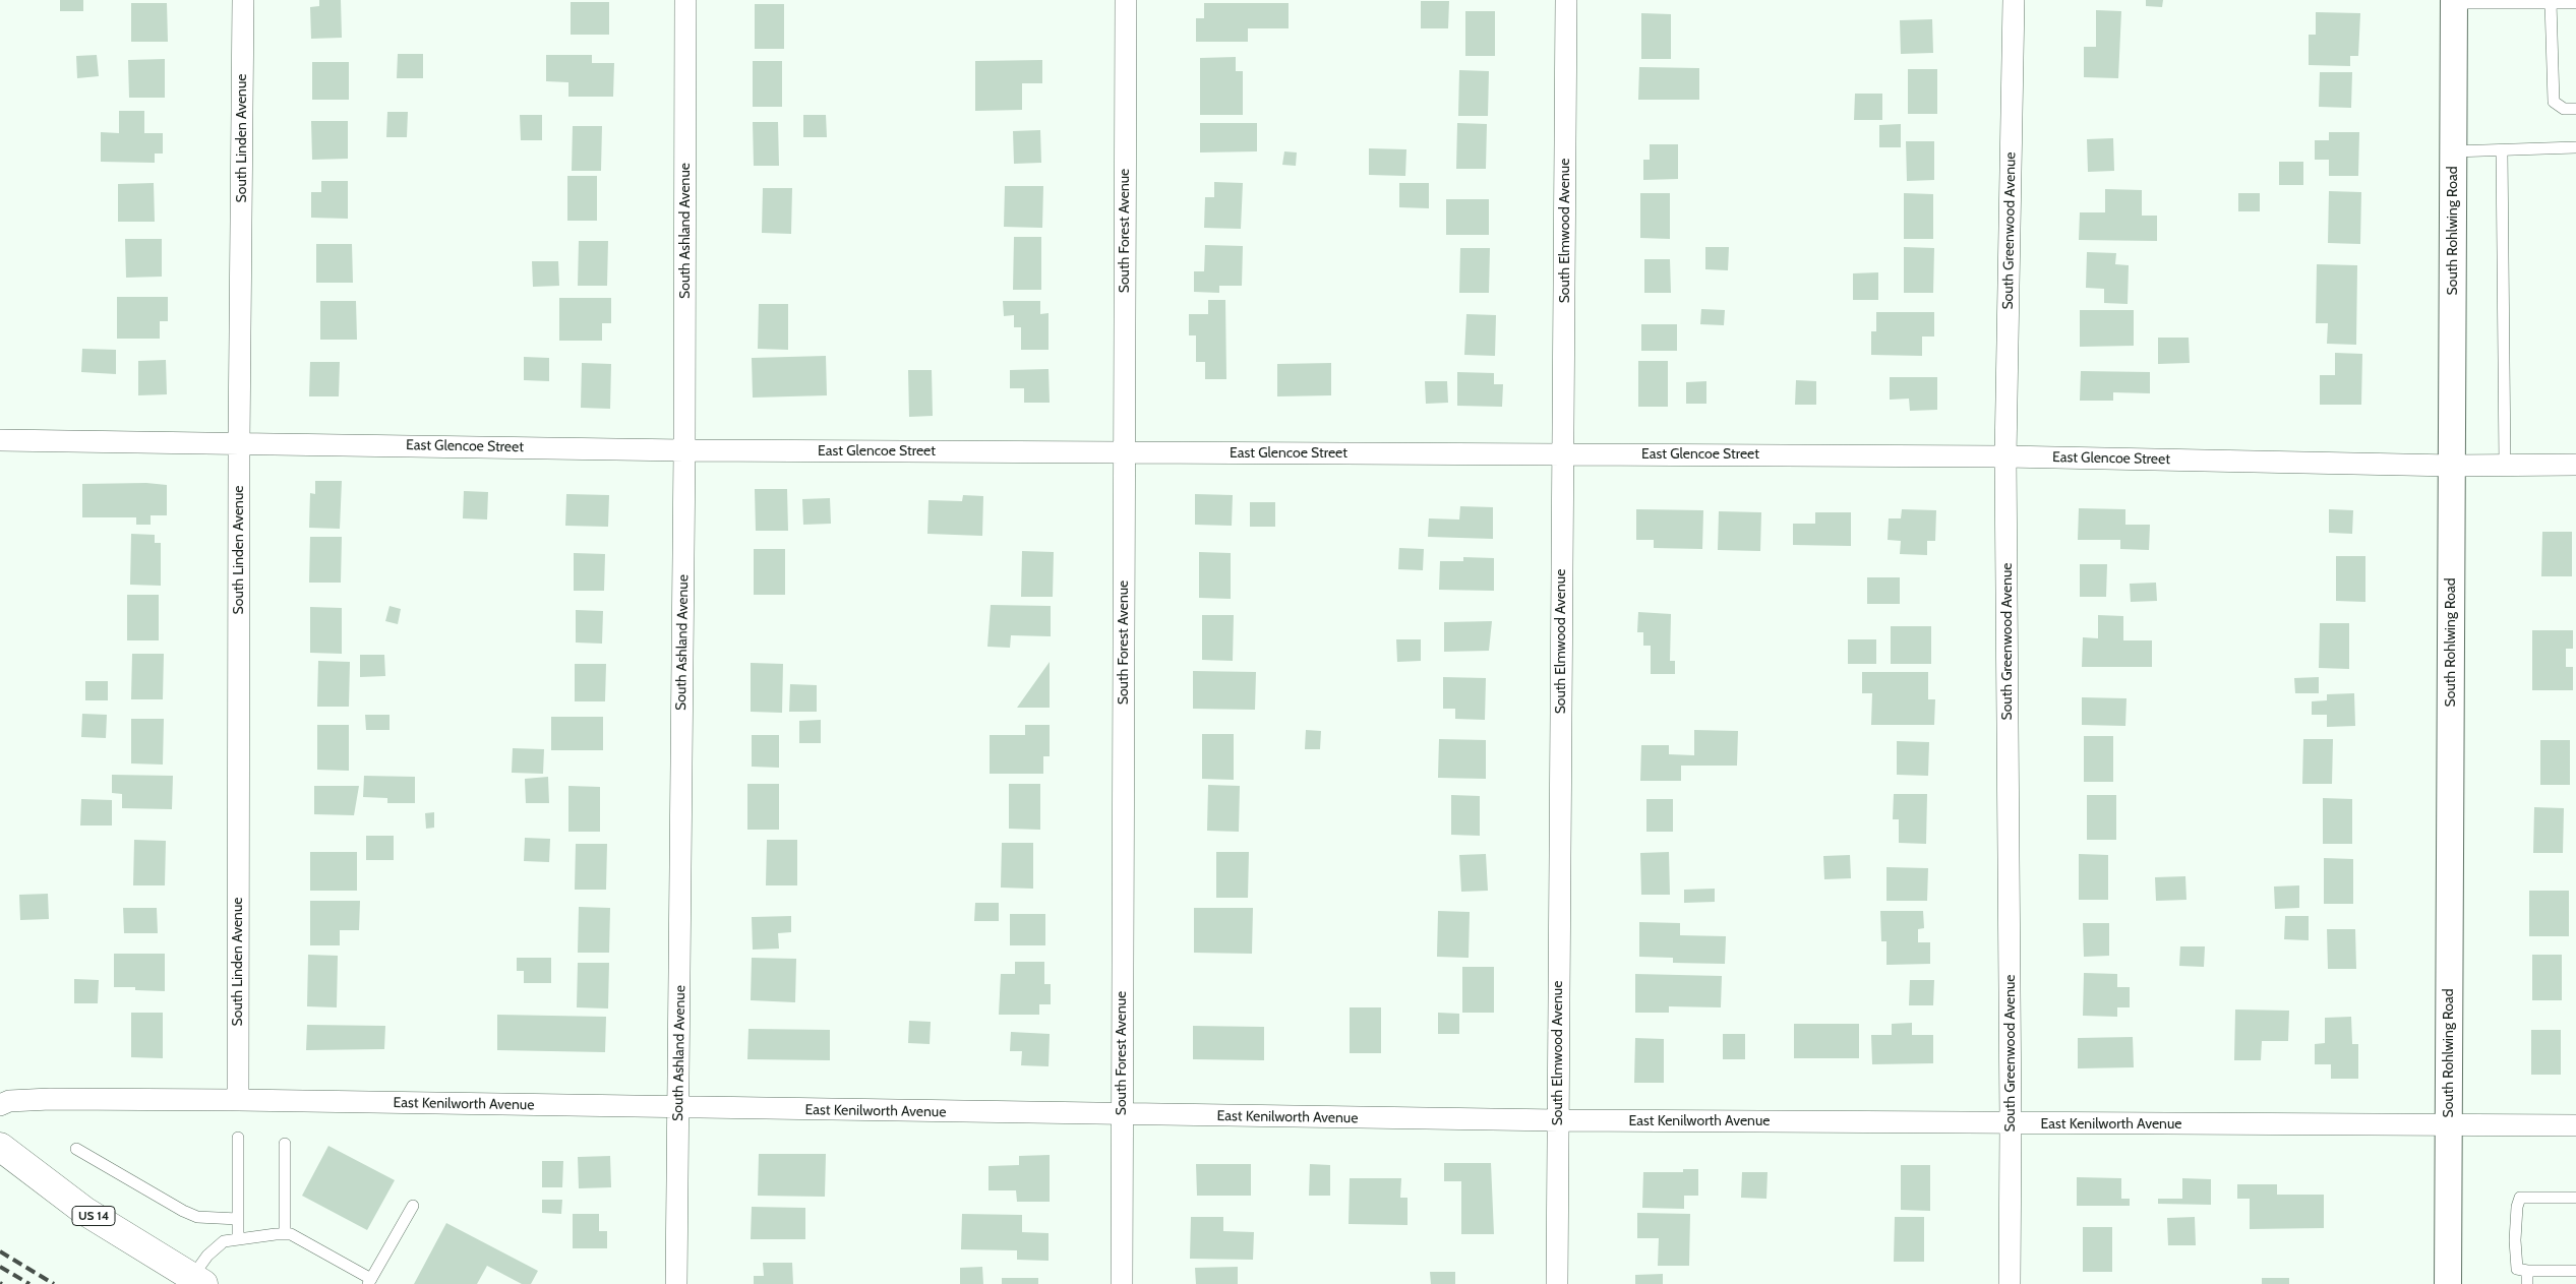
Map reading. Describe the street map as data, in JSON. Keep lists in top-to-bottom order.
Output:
{
  "streets": {
    "main road": ["US 14"],
    "street": [
      "South Linden Avenue",
      "South Ashland Avenue",
      "South Forest Avenue",
      "South Elmwood Avenue",
      "South Greenwood Avenue",
      "South Rohlwing Road",
      "East Glencoe Street",
      "East Kenilworth Avenue"
    ]
  },
  "crossings": [
    ["South Linden Avenue", "East Glencoe Street"],
    ["South Linden Avenue", "East Kenilworth Avenue"],
    ["South Ashland Avenue", "East Glencoe Street"],
    ["South Ashland Avenue", "East Kenilworth Avenue"],
    ["South Forest Avenue", "East Glencoe Street"],
    ["South Forest Avenue", "East Kenilworth Avenue"],
    ["South Elmwood Avenue", "East Glencoe Street"],
    ["South Elmwood Avenue", "East Kenilworth Avenue"],
    ["South Greenwood Avenue", "East Glencoe Street"],
    ["South Greenwood Avenue", "East Kenilworth Avenue"],
    ["South Rohlwing Road", "East Glencoe Street"],
    ["South Rohlwing Road", "East Kenilworth Avenue"]
  ]
}
